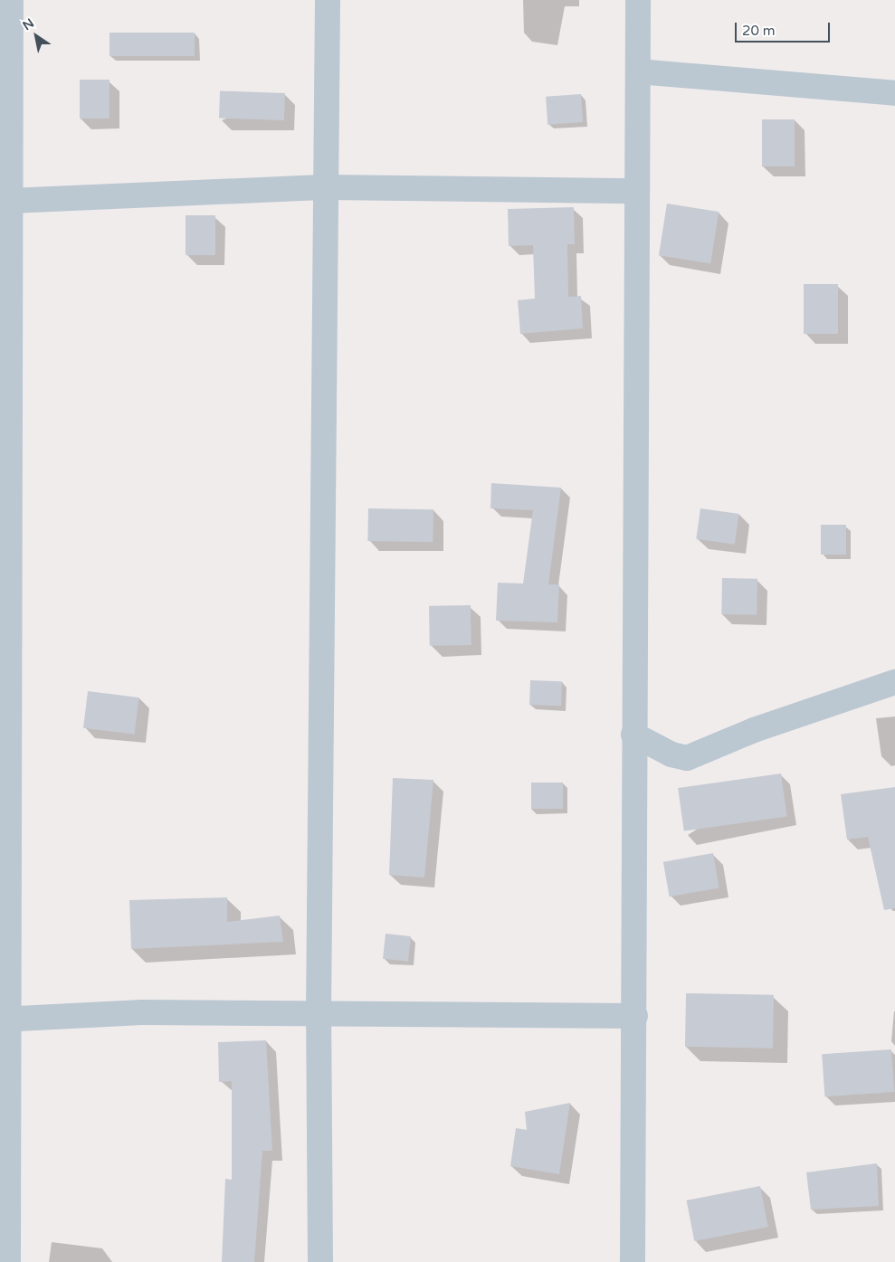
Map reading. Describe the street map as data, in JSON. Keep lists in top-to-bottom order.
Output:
{
  "scale_bar": "20 m",
  "north": "top left"
}
